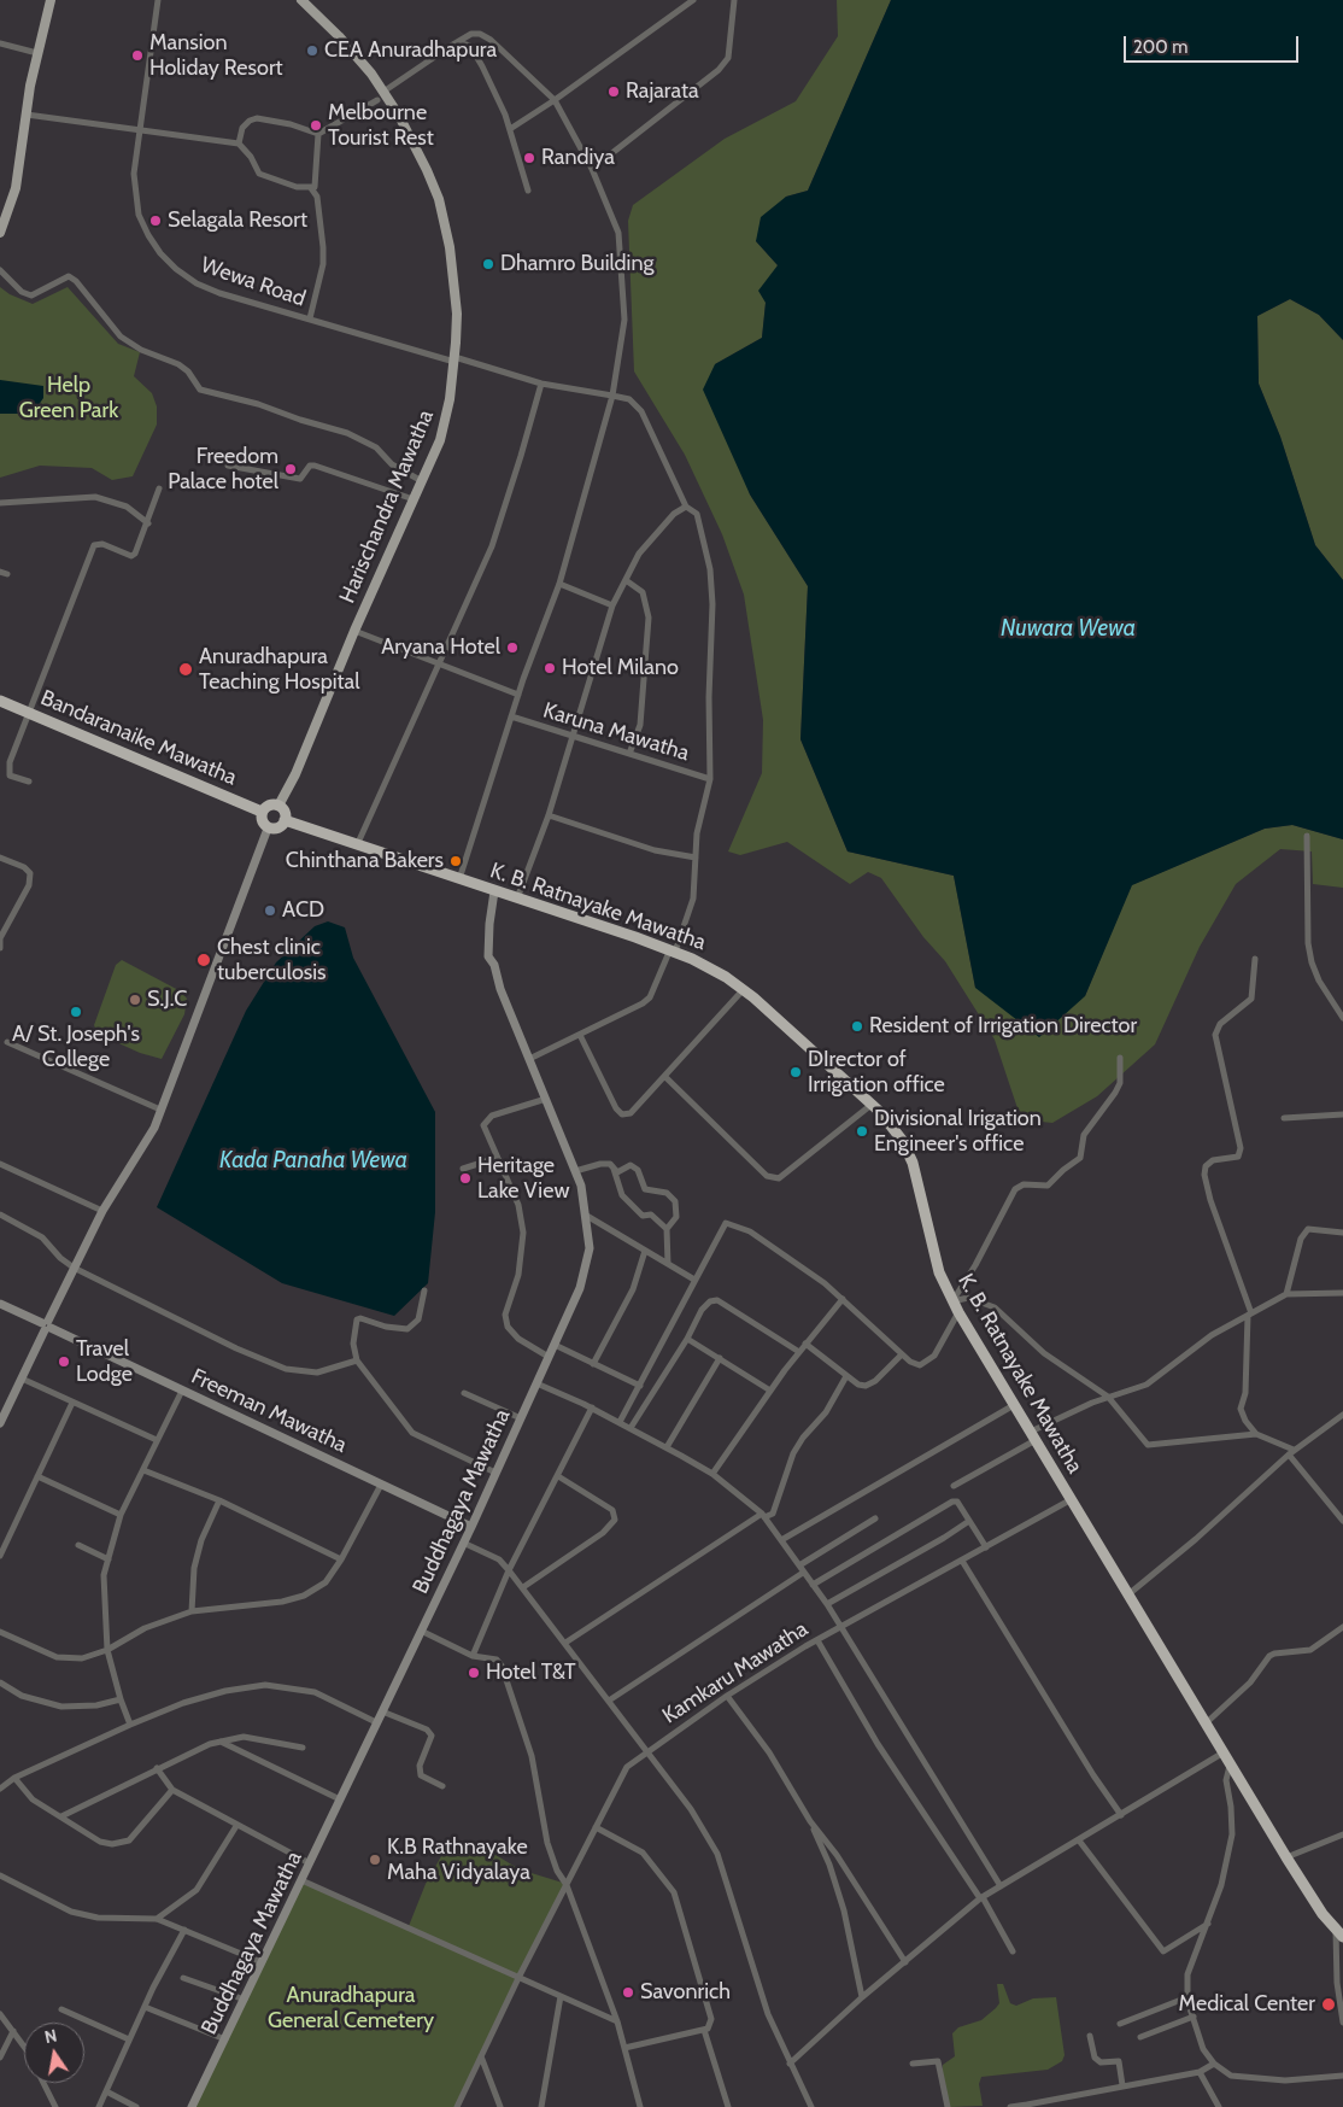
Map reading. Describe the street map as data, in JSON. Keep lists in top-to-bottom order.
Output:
{
  "streets": {
    "highway": ["Bandaranaike Mawatha", "K. B. Ratnayake Mawatha"],
    "main road": ["Harischandra Mawatha", "Freeman Mawatha", "Buddhagaya Mawatha"],
    "street": ["Wewa Road", "Karuna Mawatha", "Kamkaru Mawatha"]
  },
  "crossings": [
    ["Wewa Road", "Harischandra Mawatha"],
    ["Wewa Road", "Karuna Mawatha"],
    ["Wewa Road", "K. B. Ratnayake Mawatha"],
    ["Wewa Road", "Buddhagaya Mawatha"],
    ["Harischandra Mawatha", "Bandaranaike Mawatha"],
    ["Harischandra Mawatha", "K. B. Ratnayake Mawatha"],
    ["Bandaranaike Mawatha", "K. B. Ratnayake Mawatha"],
    ["K. B. Ratnayake Mawatha", "Buddhagaya Mawatha"],
    ["K. B. Ratnayake Mawatha", "Kamkaru Mawatha"],
    ["Freeman Mawatha", "Buddhagaya Mawatha"]
  ],
  "water": ["Nuwara Wewa", "Kada Panaha Wewa"],
  "parks": ["Help Green Park", "Anuradhapura General Cemetery"],
  "places": [
    "CEA Anuradhapura",
    "Mansion Holiday Resort",
    "Rajarata",
    "Melbourne Tourist Rest",
    "Randiya",
    "Selagala Resort",
    "Dhamro Building",
    "Freedom Palace hotel",
    "Aryana Hotel",
    "Hotel Milano",
    "Anuradhapura Teaching Hospital",
    "Chinthana Bakers",
    "ACD",
    "Chest clinic tuberculosis",
    "S.J.C",
    "A/ St. Joseph's College",
    "Resident of Irrigation Director",
    "DIrector of Irrigation office",
    "Divisional Irigation Engineer's office",
    "Heritage Lake View",
    "Travel Lodge",
    "Hotel T&T",
    "K.B Rathnayake Maha Vidyalaya",
    "Savonrich",
    "Medical Center"
  ],
  "scale_bar": "200 m",
  "north": "top"
}
